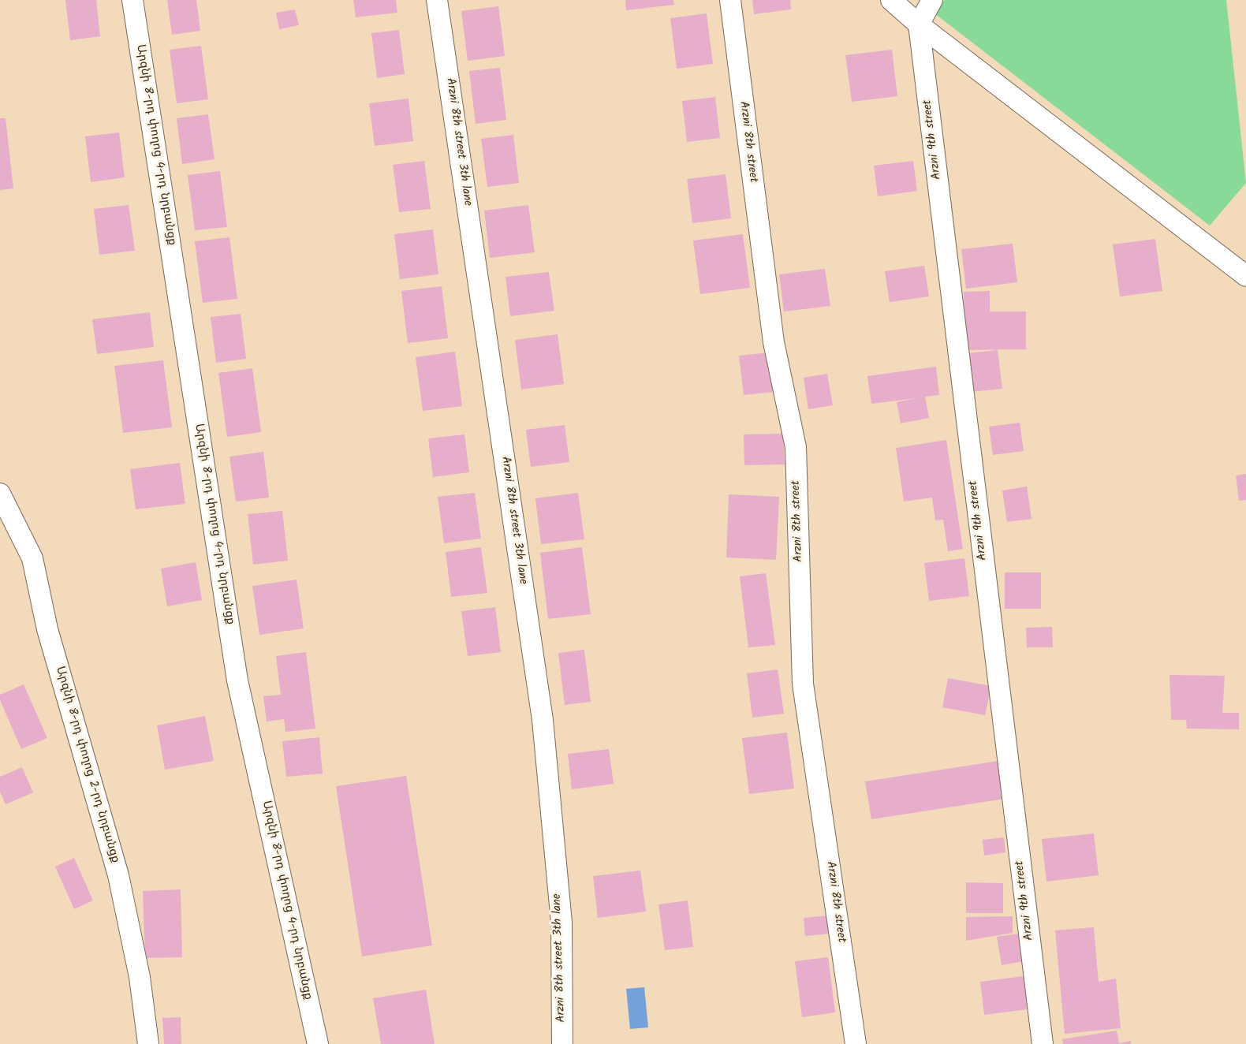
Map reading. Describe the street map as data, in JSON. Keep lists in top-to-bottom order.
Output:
{
  "streets": {
    "street": [
      "Arzni 9th street",
      "Arzni 8th street 3th lane",
      "Arzni 8th street",
      "Արզնի 8-րդ փողոց 4-րդ նրբանցք",
      "Արզնի 8-րդ փողոց 2-րդ նրբանցք"
    ]
  }
}
